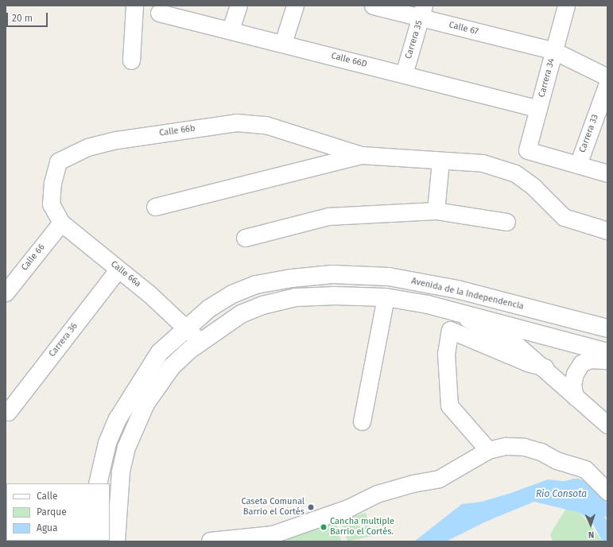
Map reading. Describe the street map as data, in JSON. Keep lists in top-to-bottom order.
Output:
{
  "streets": {
    "main road": ["Avenida de la Independencia"],
    "street": [
      "Calle 67",
      "Carrera 35",
      "Calle 66D",
      "Carrera 34",
      "Calle 66b",
      "Carrera 33",
      "Calle 66",
      "Calle 66a",
      "Carrera 36"
    ]
  },
  "crossings": [
    ["Calle 67", "Carrera 35"],
    ["Calle 67", "Carrera 34"],
    ["Carrera 35", "Calle 66D"],
    ["Calle 66D", "Carrera 34"],
    ["Carrera 34", "Carrera 33"],
    ["Calle 66b", "Calle 66"],
    ["Calle 66b", "Calle 66a"],
    ["Calle 66", "Calle 66a"],
    ["Calle 66a", "Avenida de la Independencia"],
    ["Calle 66a", "Carrera 36"]
  ],
  "water": ["Rio Consota"],
  "places": ["Caseta Comunal Barrio el Cortés", "Cancha multiple Barrio el Cortés."],
  "legend": ["Calle", "Parque", "Agua"],
  "scale_bar": "20 m",
  "north": "bottom"
}
